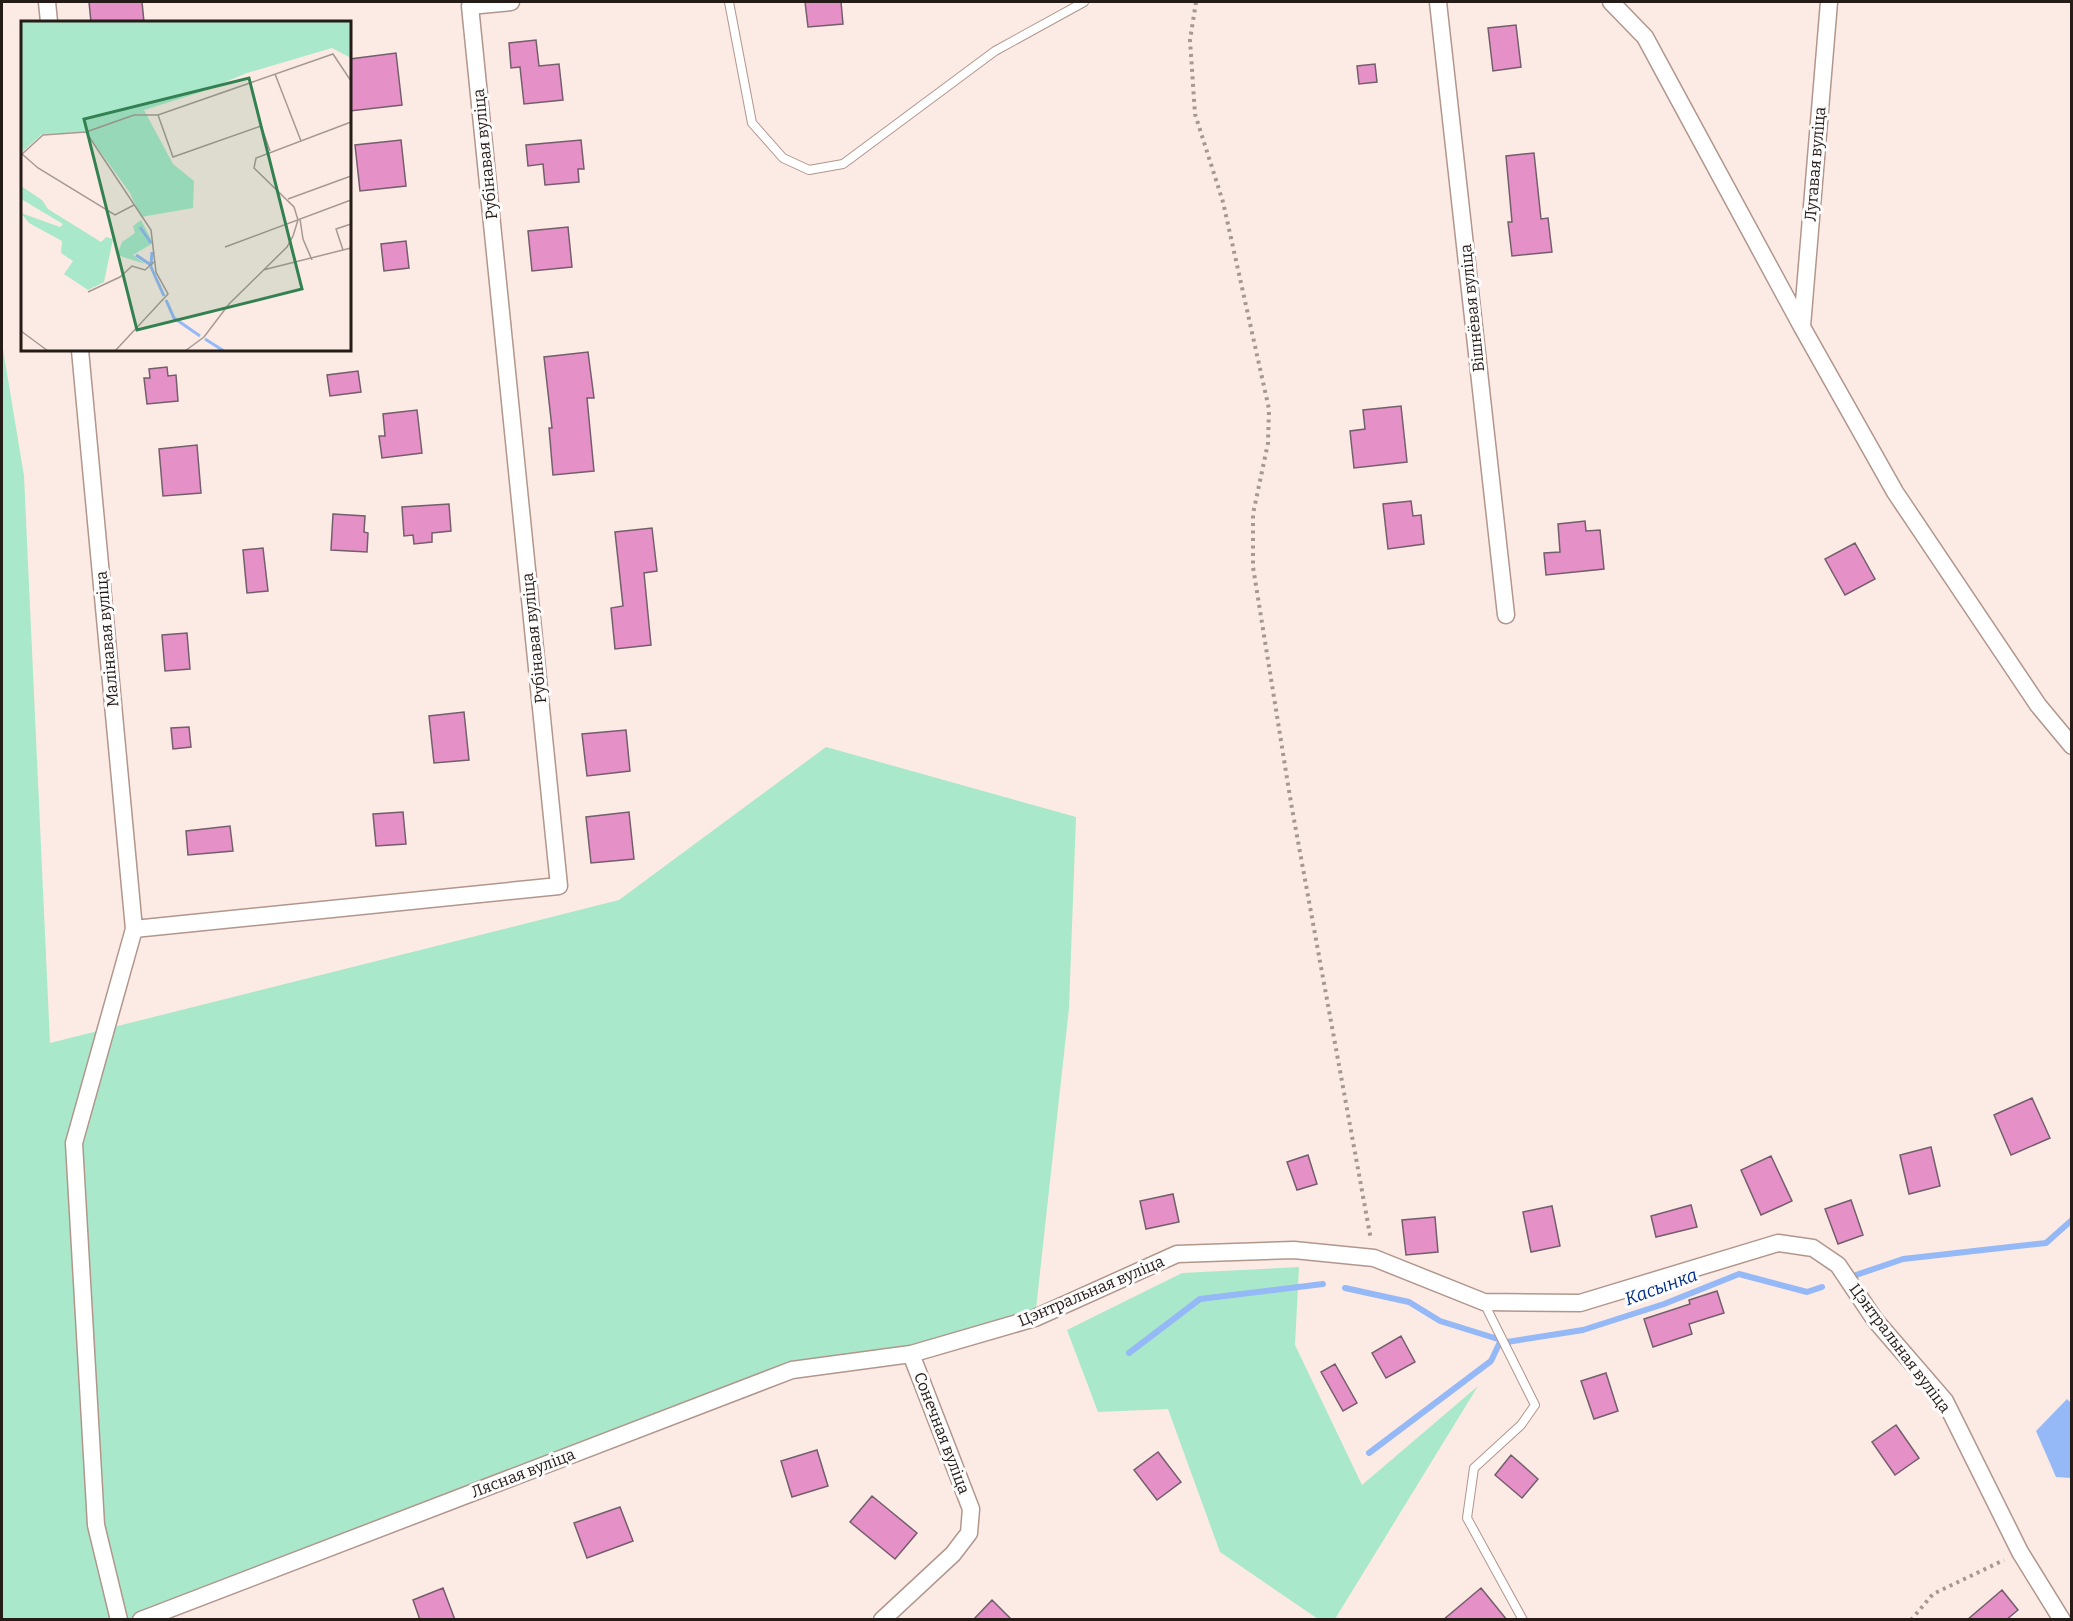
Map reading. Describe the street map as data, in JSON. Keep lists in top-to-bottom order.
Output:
{
  "streets": {
    "street": [
      "Рубінавая вуліца",
      "Лугавая вуліца",
      "Вішнёвая вуліца",
      "Малінавая вуліца",
      "Цэнтральная вуліца",
      "Сонечная вуліца",
      "Лясная вуліца"
    ]
  },
  "crossings": [
    ["Рубінавая вуліца", "Малінавая вуліца"],
    ["Цэнтральная вуліца", "Сонечная вуліца"],
    ["Цэнтральная вуліца", "Лясная вуліца"],
    ["Сонечная вуліца", "Лясная вуліца"]
  ],
  "water": ["Касынка"]
}
